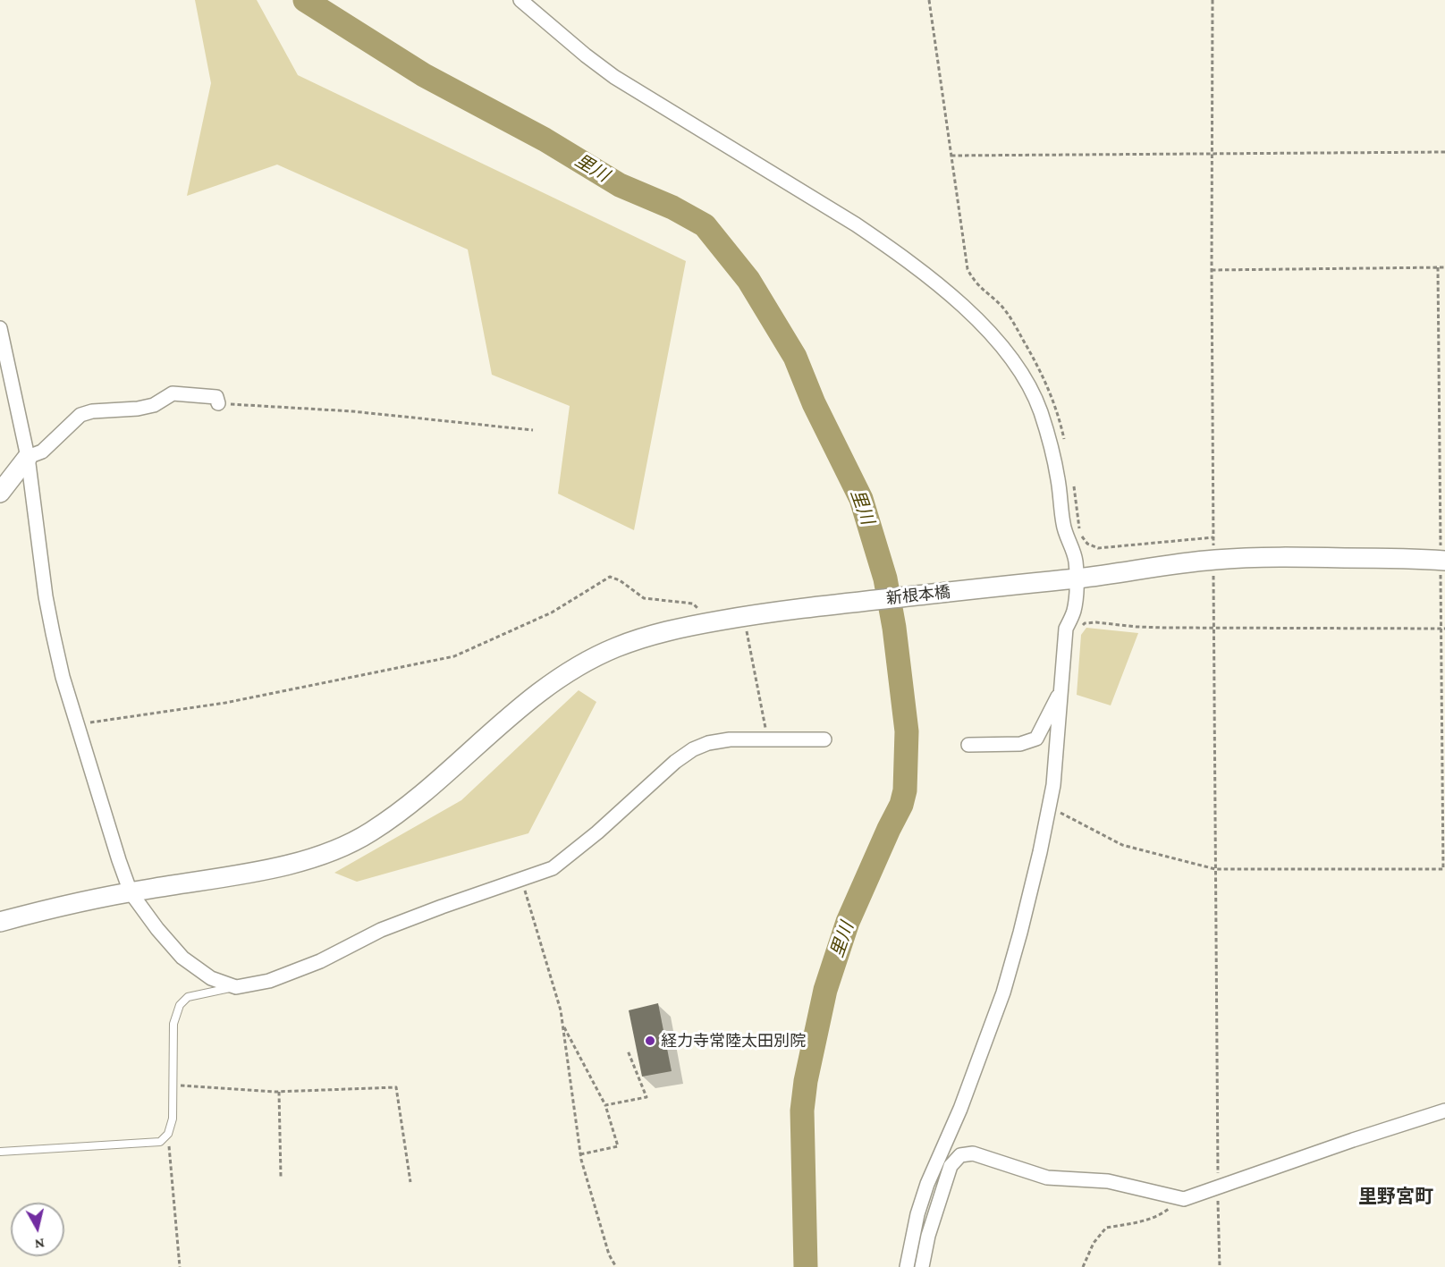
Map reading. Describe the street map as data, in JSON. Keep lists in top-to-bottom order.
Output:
{
  "streets": {
    "street": ["新根本橋"]
  },
  "districts": ["里野宮町"],
  "water": ["里川"],
  "places": ["経力寺常陸太田別院"],
  "north": "bottom"
}
